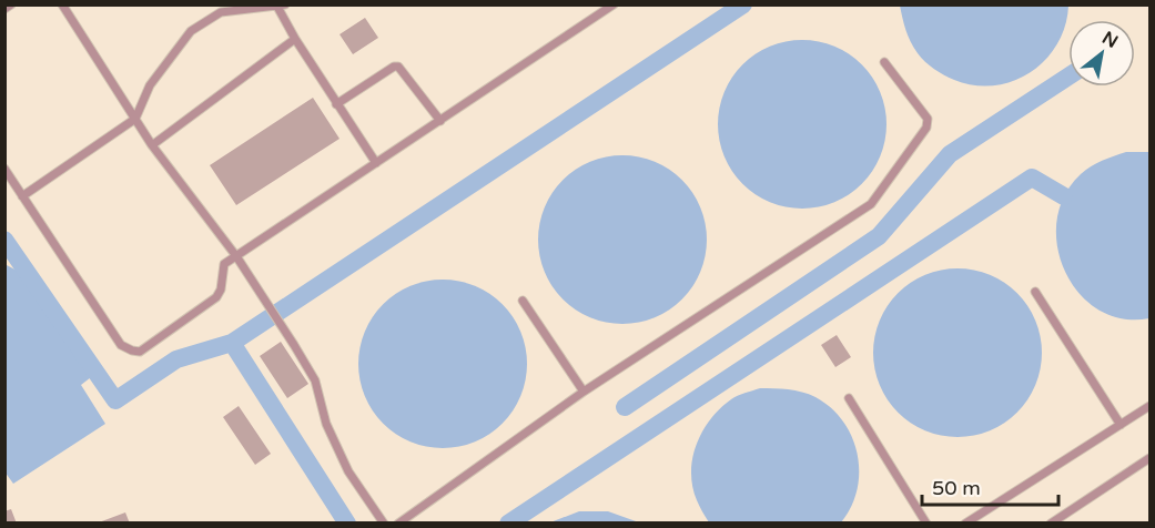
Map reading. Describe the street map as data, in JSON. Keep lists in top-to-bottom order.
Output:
{
  "scale_bar": "50 m",
  "north": "top right"
}
